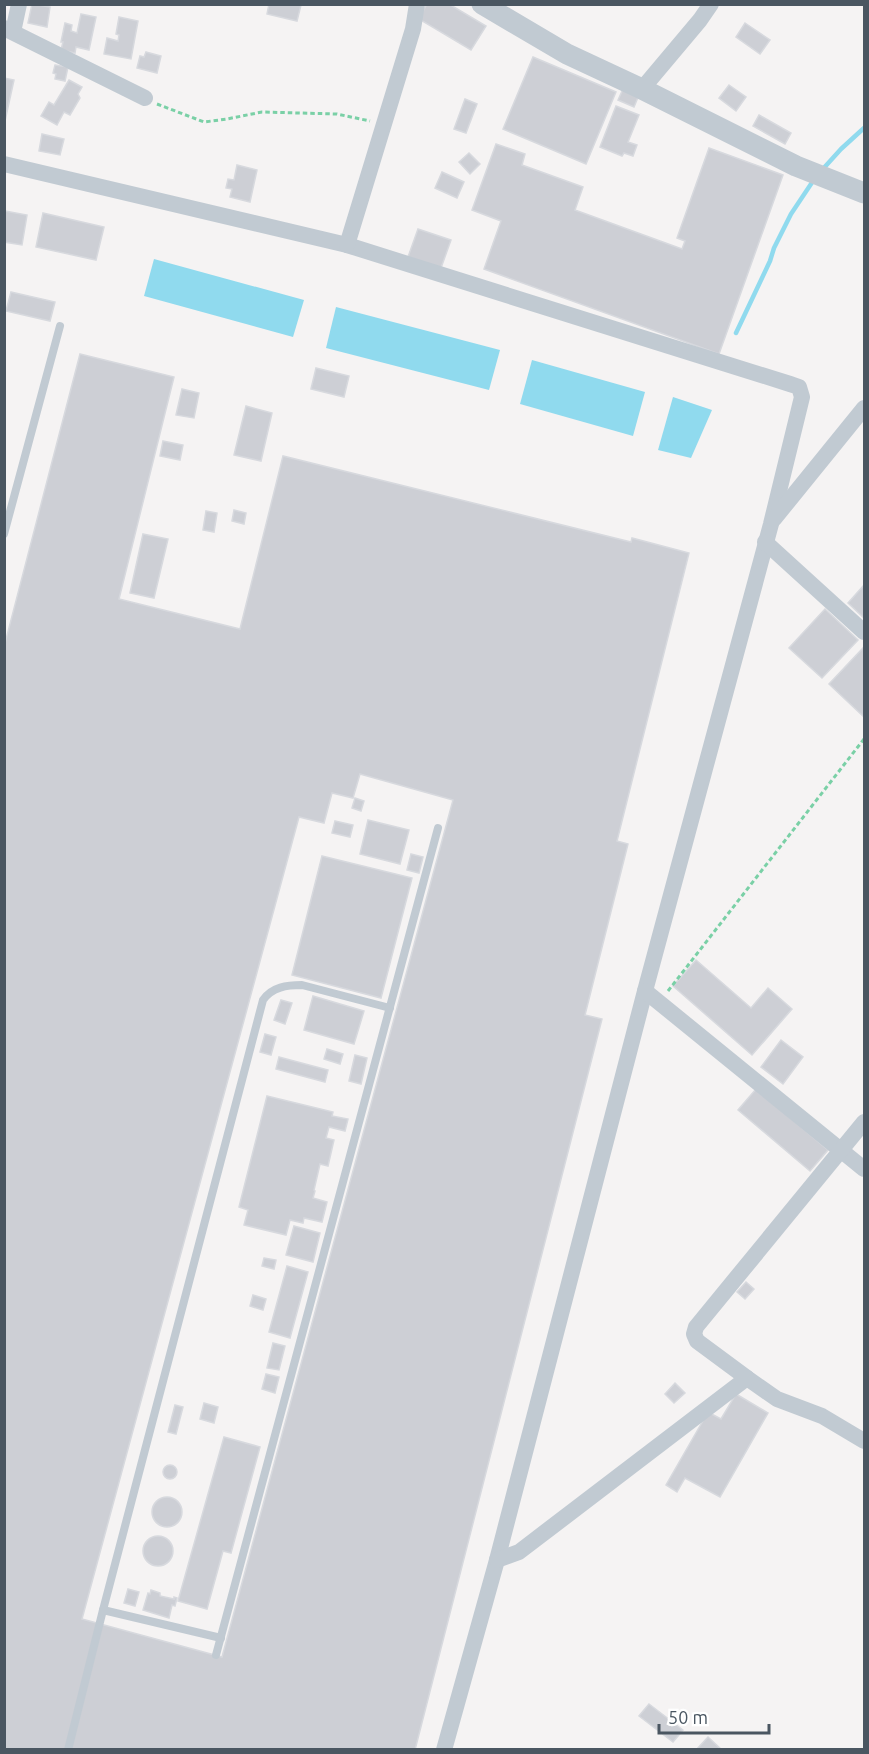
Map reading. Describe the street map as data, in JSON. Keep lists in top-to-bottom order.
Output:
{
  "scale_bar": "50 m"
}
